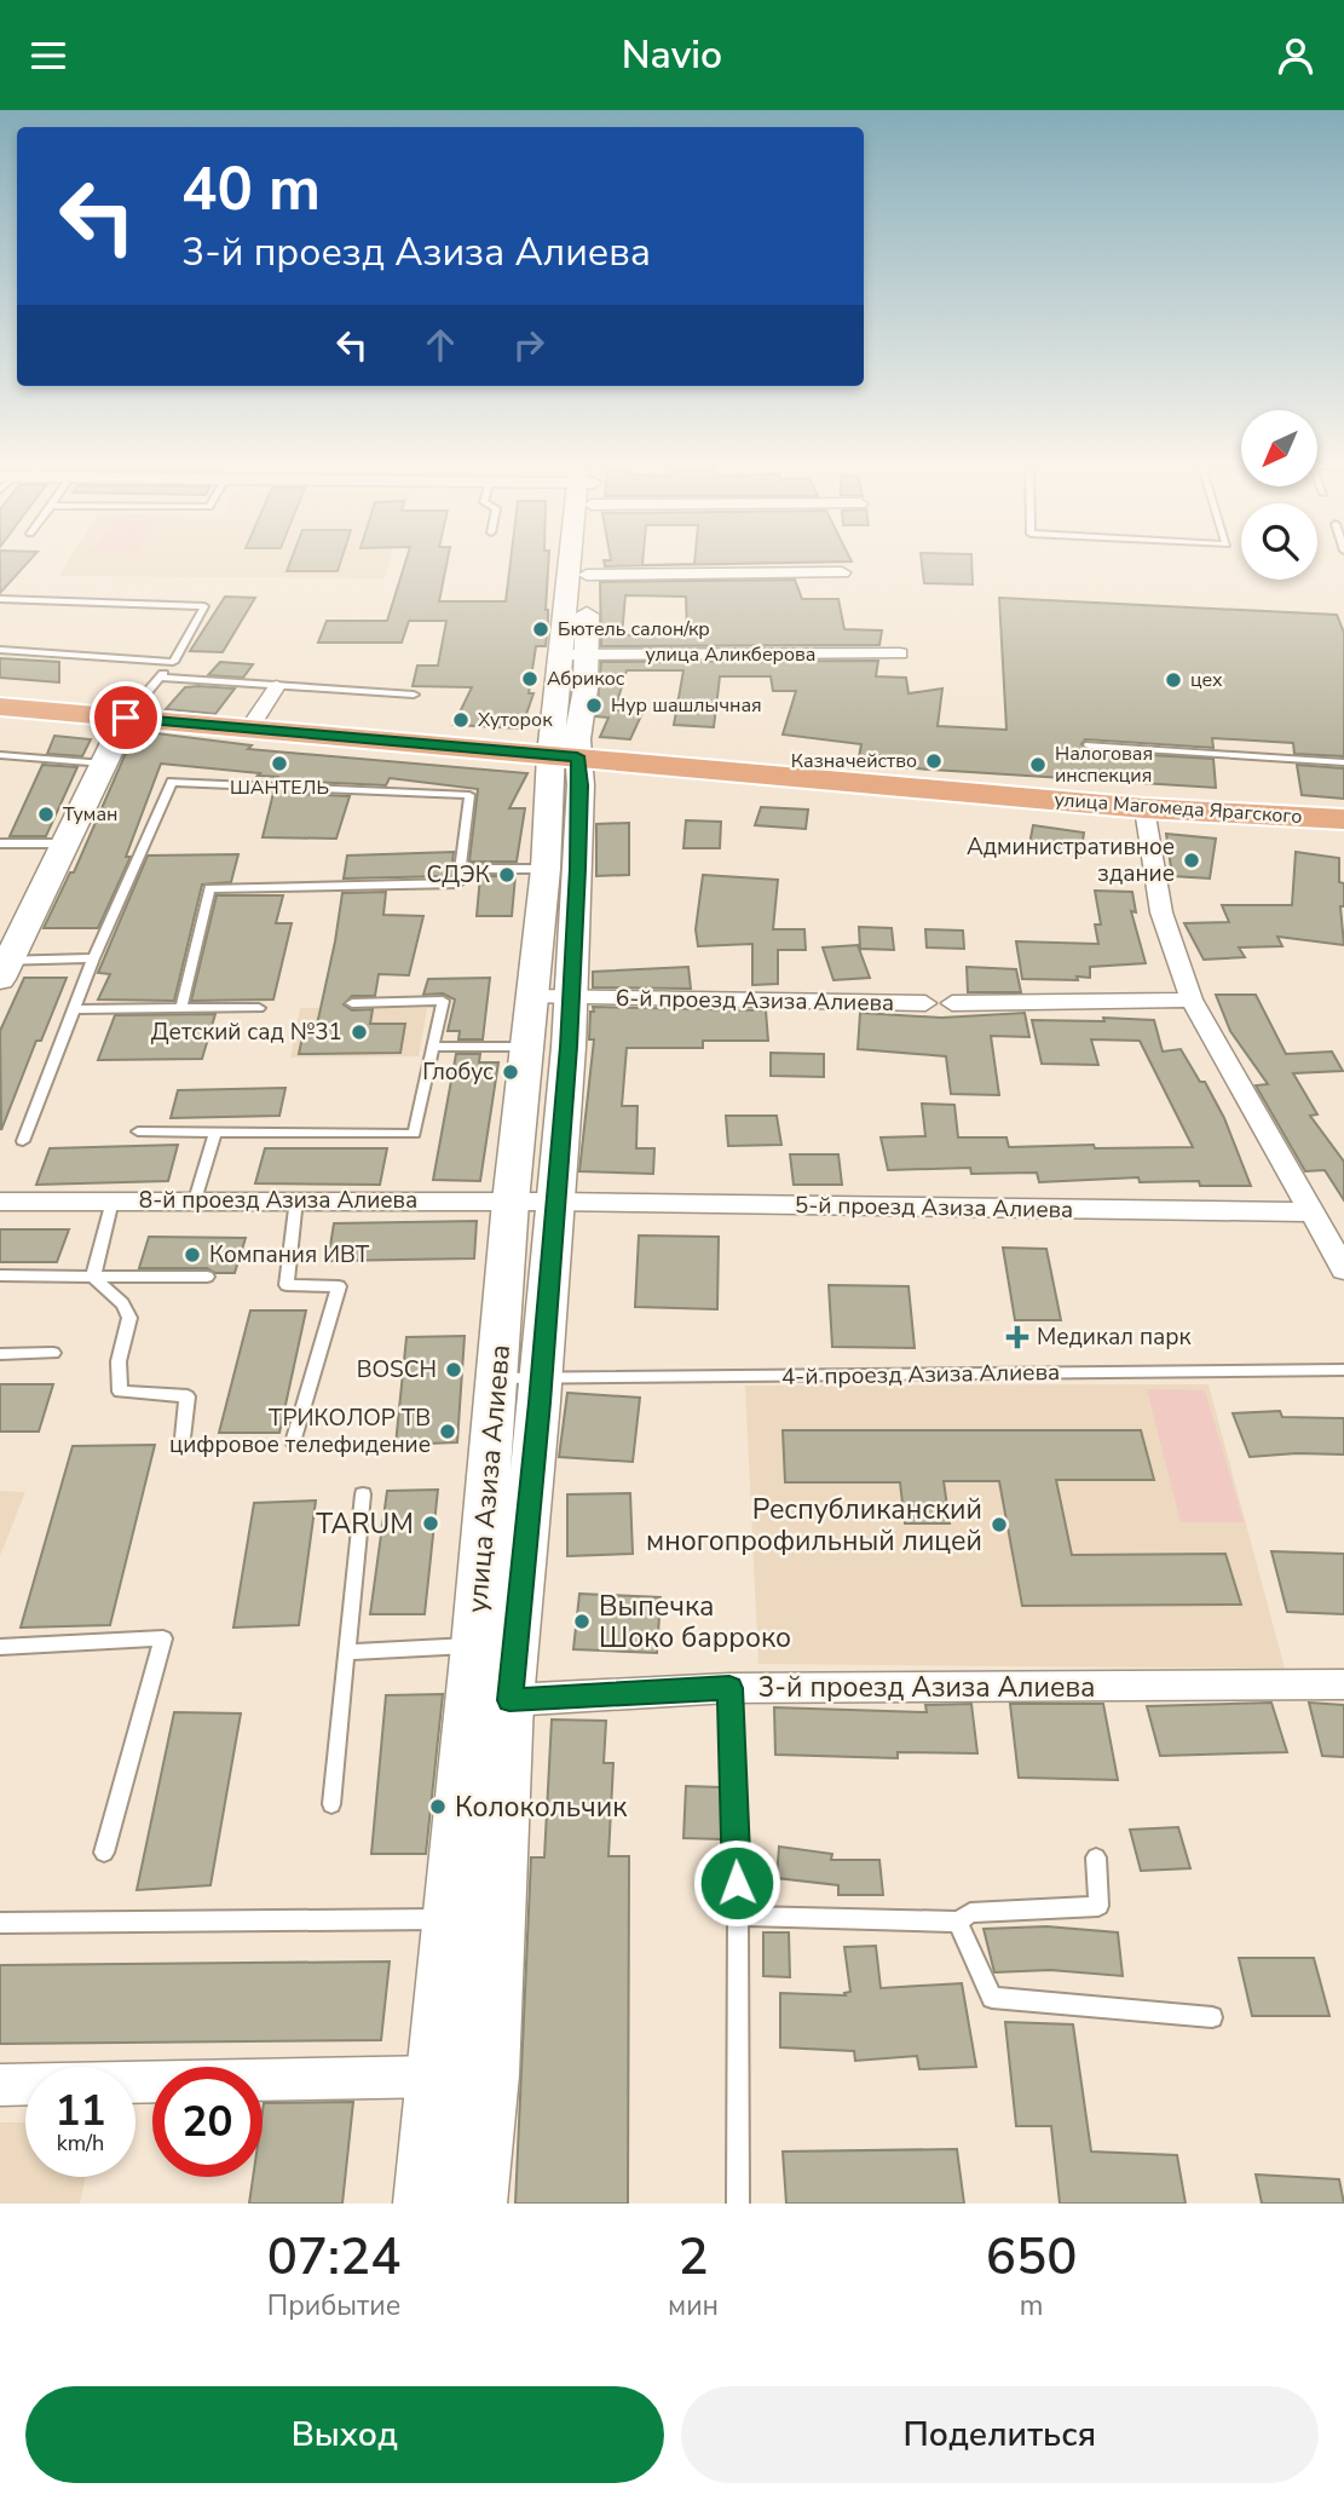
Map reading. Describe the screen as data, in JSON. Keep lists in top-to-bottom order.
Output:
{
  "streets": {
    "main road": ["улица Магомеда Ярагского", "улица Азиза Алиева"],
    "street": [
      "улица Аликберова",
      "6-й проезд Азиза Алиева",
      "8-й проезд Азиза Алиева",
      "5-й проезд Азиза Алиева",
      "3-й проезд Азиза Алиева"
    ],
    "lane": ["4-й проезд Азиза Алиева"]
  },
  "crossings": [
    ["улица Аликберова", "улица Азиза Алиева"],
    ["улица Магомеда Ярагского", "улица Азиза Алиева"],
    ["6-й проезд Азиза Алиева", "улица Азиза Алиева"],
    ["8-й проезд Азиза Алиева", "5-й проезд Азиза Алиева"],
    ["8-й проезд Азиза Алиева", "улица Азиза Алиева"],
    ["5-й проезд Азиза Алиева", "улица Азиза Алиева"],
    ["4-й проезд Азиза Алиева", "улица Азиза Алиева"],
    ["улица Азиза Алиева", "3-й проезд Азиза Алиева"]
  ],
  "places": {
    "other": [
      "Бютель салон/кр",
      "Абрикос",
      "цех",
      "Нур шашлычная",
      "Хуторок",
      "Казначейство",
      "ШАНТЕЛЬ",
      "Налоговая инспекция",
      "Туман",
      "Административное здание",
      "СДЭК",
      "Детский сад №31",
      "Глобус",
      "Компания ИВТ",
      "BOSCH",
      "ТРИКОЛОР ТВ цифровое телефидение",
      "TARUM",
      "Республиканский многопрофильный лицей",
      "Выпечка Шоко барроко",
      "Колокольчик"
    ],
    "health": ["Медикал парк"]
  },
  "north": "bottom left",
  "page": {
    "header": "Navio",
    "turn": ["40 m", "3-й проезд Азиза Алиева"],
    "speed": "11 km/h",
    "limit": "20",
    "eta": [
      "07:24",
      "Прибытие",
      "2",
      "мин",
      "650",
      "m"
    ],
    "buttons": ["Выход", "Поделиться"]
  }
}
